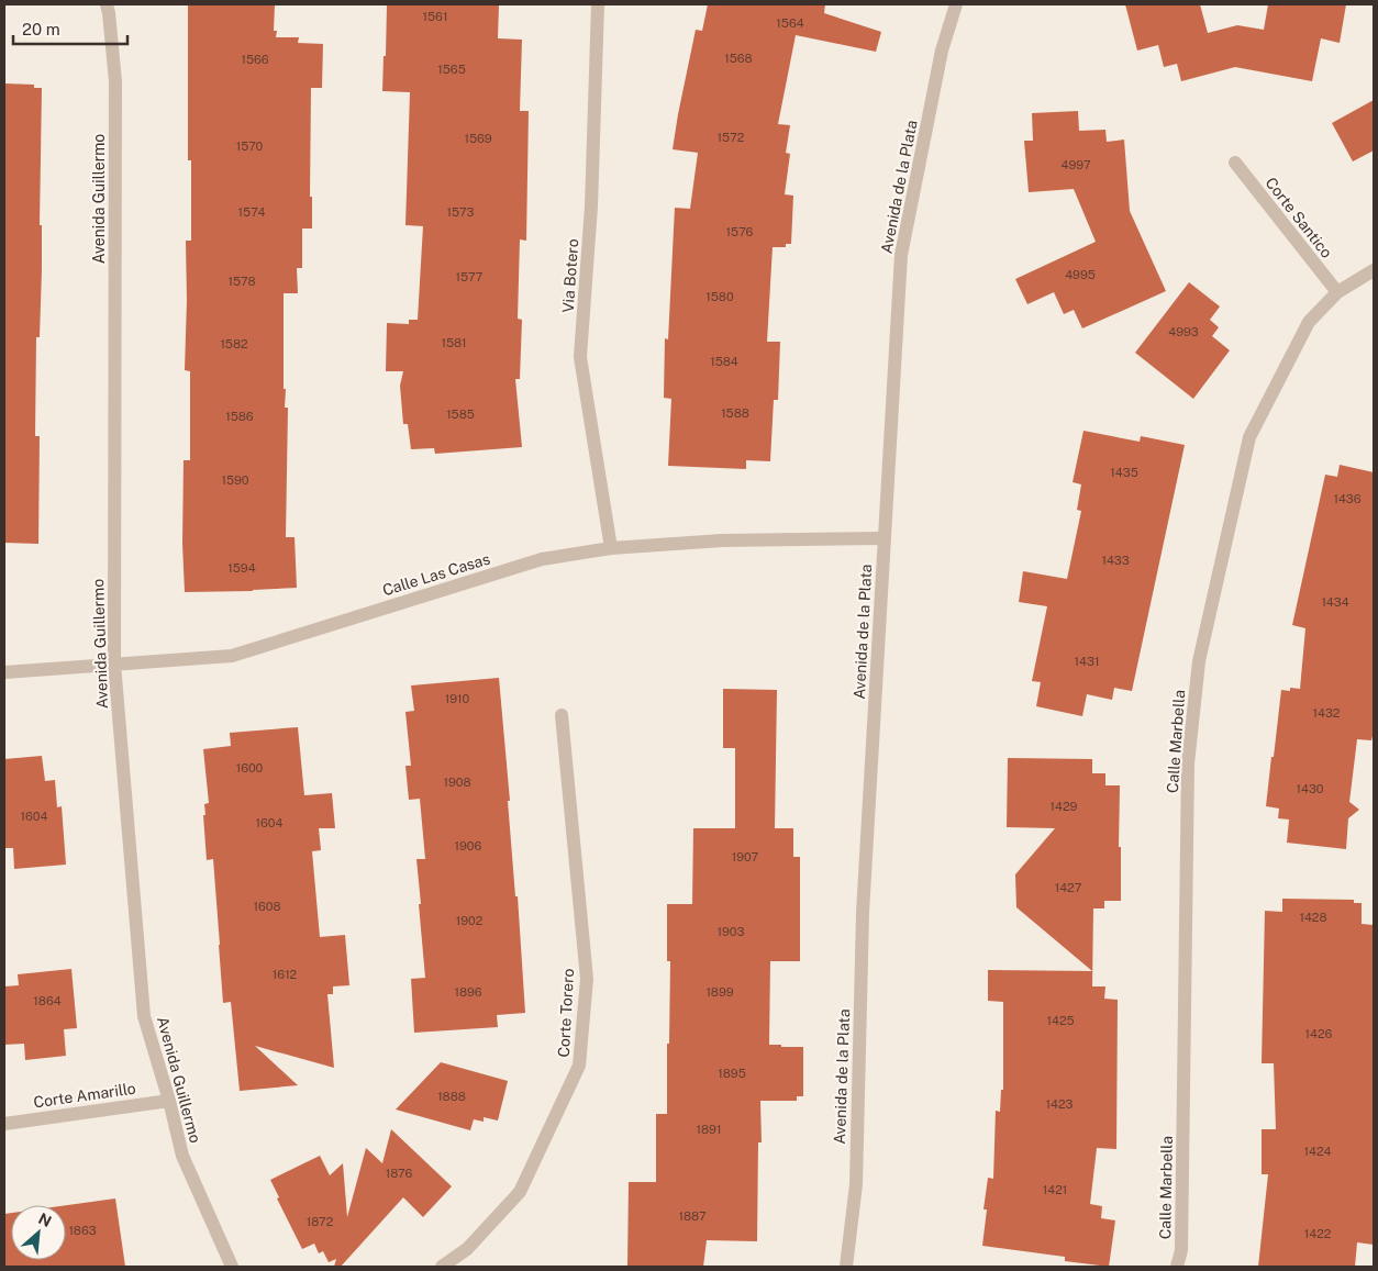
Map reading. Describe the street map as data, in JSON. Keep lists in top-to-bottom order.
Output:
{
  "streets": {
    "street": [
      "Avenida de la Plata",
      "Avenida Guillermo",
      "Corte Santico",
      "Via Botero",
      "Calle Las Casas",
      "Calle Marbella",
      "Corte Torero",
      "Corte Amarillo"
    ]
  },
  "crossings": [
    ["Avenida de la Plata", "Calle Las Casas"],
    ["Avenida Guillermo", "Calle Las Casas"],
    ["Avenida Guillermo", "Corte Amarillo"],
    ["Corte Santico", "Calle Marbella"],
    ["Via Botero", "Calle Las Casas"]
  ],
  "house_numbers": [
    "1561",
    "1564",
    "1568",
    "1566",
    "1565",
    "1572",
    "1569",
    "1570",
    "4997",
    "1574",
    "1573",
    "1576",
    "4995",
    "1577",
    "1578",
    "1580",
    "4993",
    "1581",
    "1582",
    "1584",
    "1588",
    "1585",
    "1586",
    "1435",
    "1590",
    "1436",
    "1433",
    "1594",
    "1434",
    "1431",
    "1910",
    "1432",
    "1600",
    "1908",
    "1430",
    "1429",
    "1604",
    "1604",
    "1906",
    "1907",
    "1427",
    "1608",
    "1428",
    "1902",
    "1903",
    "1612",
    "1896",
    "1899",
    "1864",
    "1425",
    "1426",
    "1895",
    "1888",
    "1423",
    "1891",
    "1424",
    "1876",
    "1421",
    "1887",
    "1872",
    "1863",
    "1422"
  ],
  "scale_bar": "20 m",
  "north": "top right"
}
